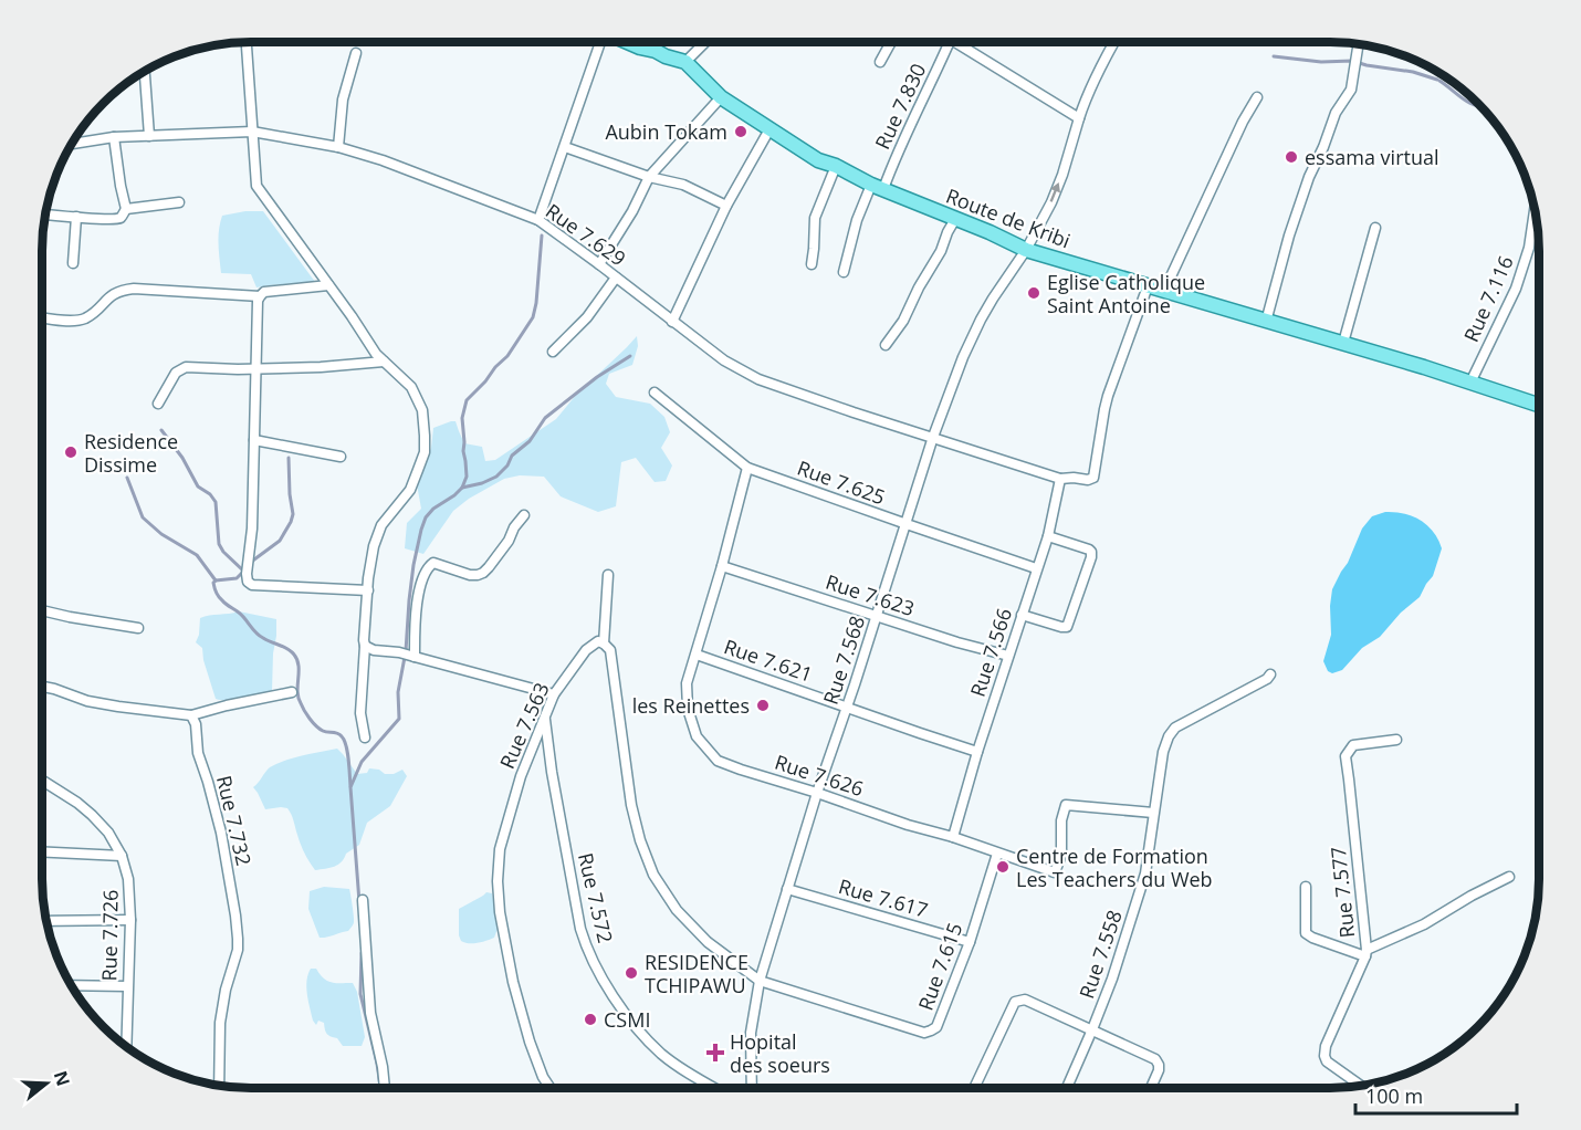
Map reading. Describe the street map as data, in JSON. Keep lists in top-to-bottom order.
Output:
{
  "streets": {
    "main road": ["Route de Kribi"],
    "street": [
      "Rue 7.830",
      "Rue 7.629",
      "Rue 7.116",
      "Rue 7.625",
      "Rue 7.623",
      "Rue 7.566",
      "Rue 7.621",
      "Rue 7.568",
      "Rue 7.563",
      "Rue 7.626",
      "Rue 7.732",
      "Rue 7.577",
      "Rue 7.572",
      "Rue 7.617",
      "Rue 7.726",
      "Rue 7.558",
      "Rue 7.615"
    ]
  },
  "crossings": [
    ["Rue 7.830", "Route de Kribi"],
    ["Route de Kribi", "Rue 7.116"],
    ["Route de Kribi", "Rue 7.568"],
    ["Rue 7.629", "Rue 7.566"],
    ["Rue 7.629", "Rue 7.568"],
    ["Rue 7.625", "Rue 7.566"],
    ["Rue 7.625", "Rue 7.568"],
    ["Rue 7.625", "Rue 7.626"],
    ["Rue 7.623", "Rue 7.566"],
    ["Rue 7.623", "Rue 7.568"],
    ["Rue 7.623", "Rue 7.626"],
    ["Rue 7.566", "Rue 7.621"],
    ["Rue 7.566", "Rue 7.626"],
    ["Rue 7.621", "Rue 7.568"],
    ["Rue 7.621", "Rue 7.626"],
    ["Rue 7.568", "Rue 7.626"],
    ["Rue 7.568", "Rue 7.617"],
    ["Rue 7.568", "Rue 7.615"],
    ["Rue 7.563", "Rue 7.572"],
    ["Rue 7.626", "Rue 7.558"],
    ["Rue 7.626", "Rue 7.615"],
    ["Rue 7.617", "Rue 7.615"]
  ],
  "places": {
    "other": [
      "Aubin Tokam",
      "essama virtual",
      "Eglise Catholique Saint Antoine",
      "Residence Dissime",
      "les Reinettes",
      "Centre de Formation Les Teachers du Web",
      "RESIDENCE TCHIPAWU",
      "CSMI"
    ],
    "health": ["Hopital des soeurs"]
  },
  "scale_bar": "100 m",
  "north": "right"
}
